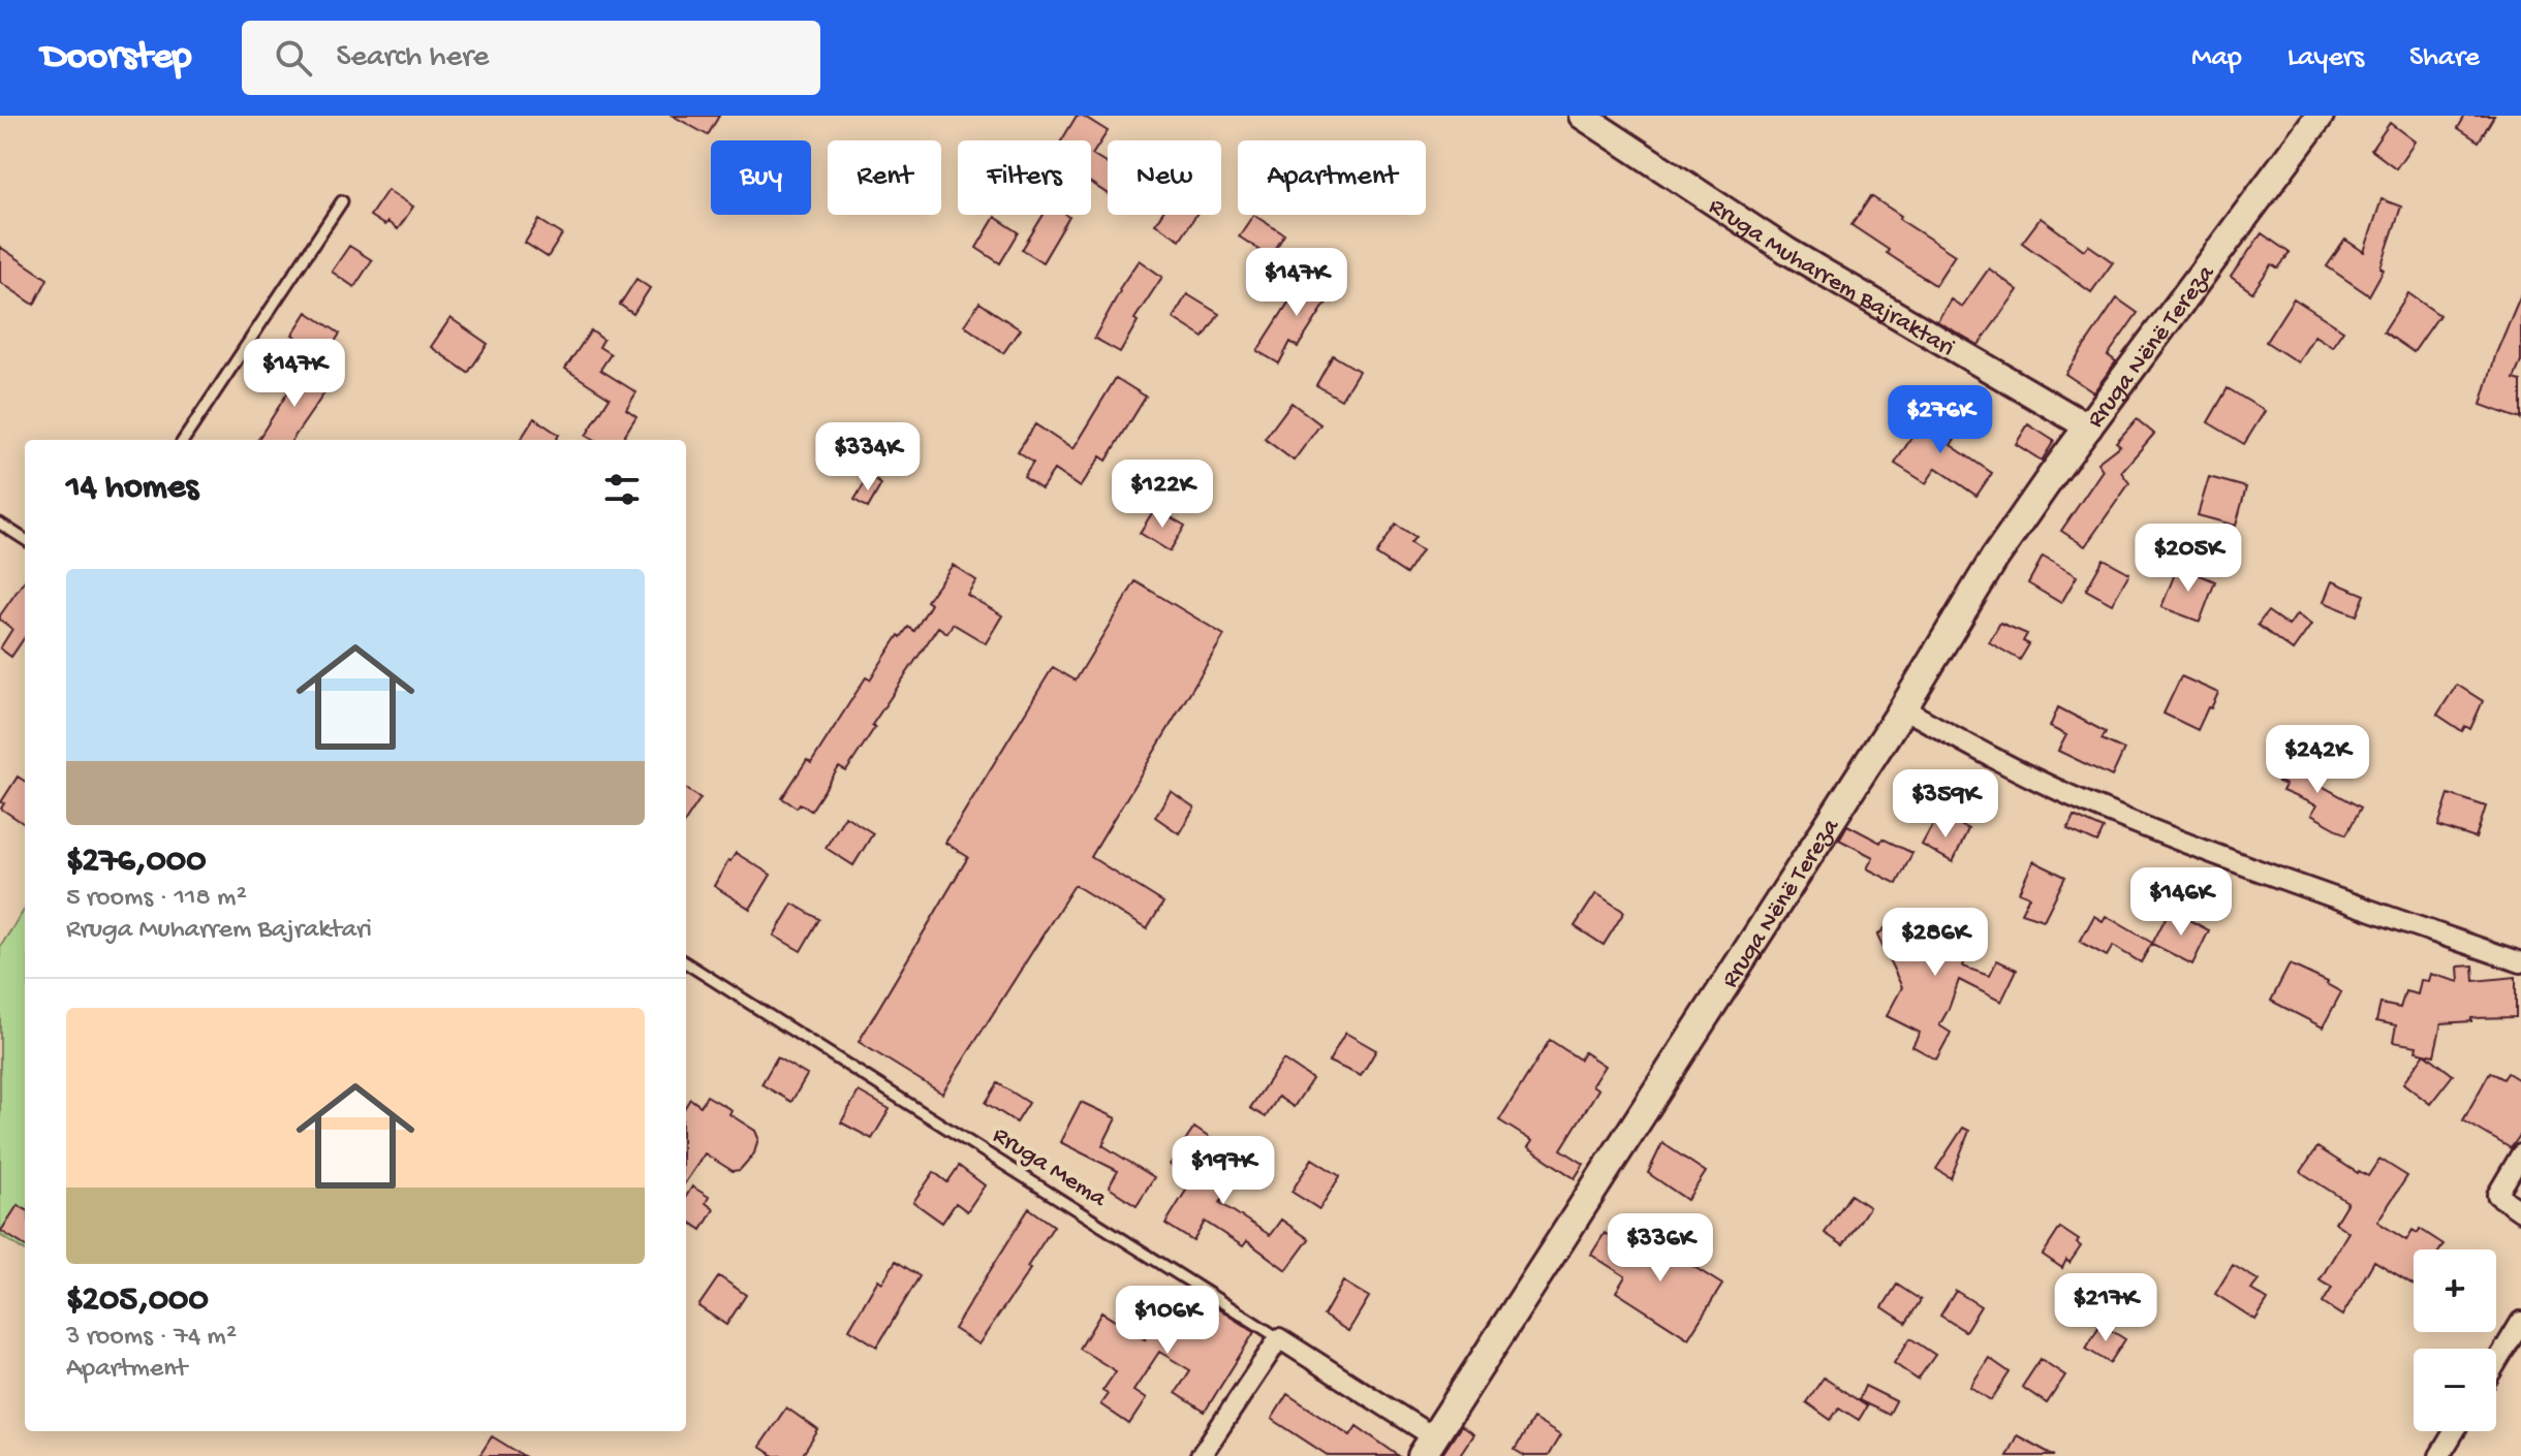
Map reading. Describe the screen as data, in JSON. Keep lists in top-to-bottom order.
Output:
{
  "streets": {
    "main road": ["Rruga Nënë Tereza"],
    "street": ["Rruga Muharrem Bajraktari", "Rruga Mema"]
  },
  "crossings": [
    ["Rruga Muharrem Bajraktari", "Rruga Nënë Tereza"],
    ["Rruga Nënë Tereza", "Rruga Mema"]
  ],
  "page": {
    "header": "Doorstep",
    "search": "Search here",
    "nav": ["Map", "Layers", "Share"],
    "chip": [
      "Buy",
      "Rent",
      "Filters",
      "New",
      "Apartment"
    ],
    "price": [
      "$147K",
      "$147K",
      "$276K",
      "$334K",
      "$122K",
      "$205K",
      "$242K",
      "$359K",
      "$146K",
      "$286K",
      "$197K",
      "$336K",
      "$217K",
      "$106K"
    ],
    "heading": "14 homes",
    "list": [
      {
        "name": "$276,000",
        "note": "5 rooms · 118 m² · Rruga Muharrem Bajraktari"
      },
      {
        "name": "$205,000",
        "note": "3 rooms · 74 m² · Apartment"
      }
    ],
    "map_buttons": ["+", "−"]
  }
}
